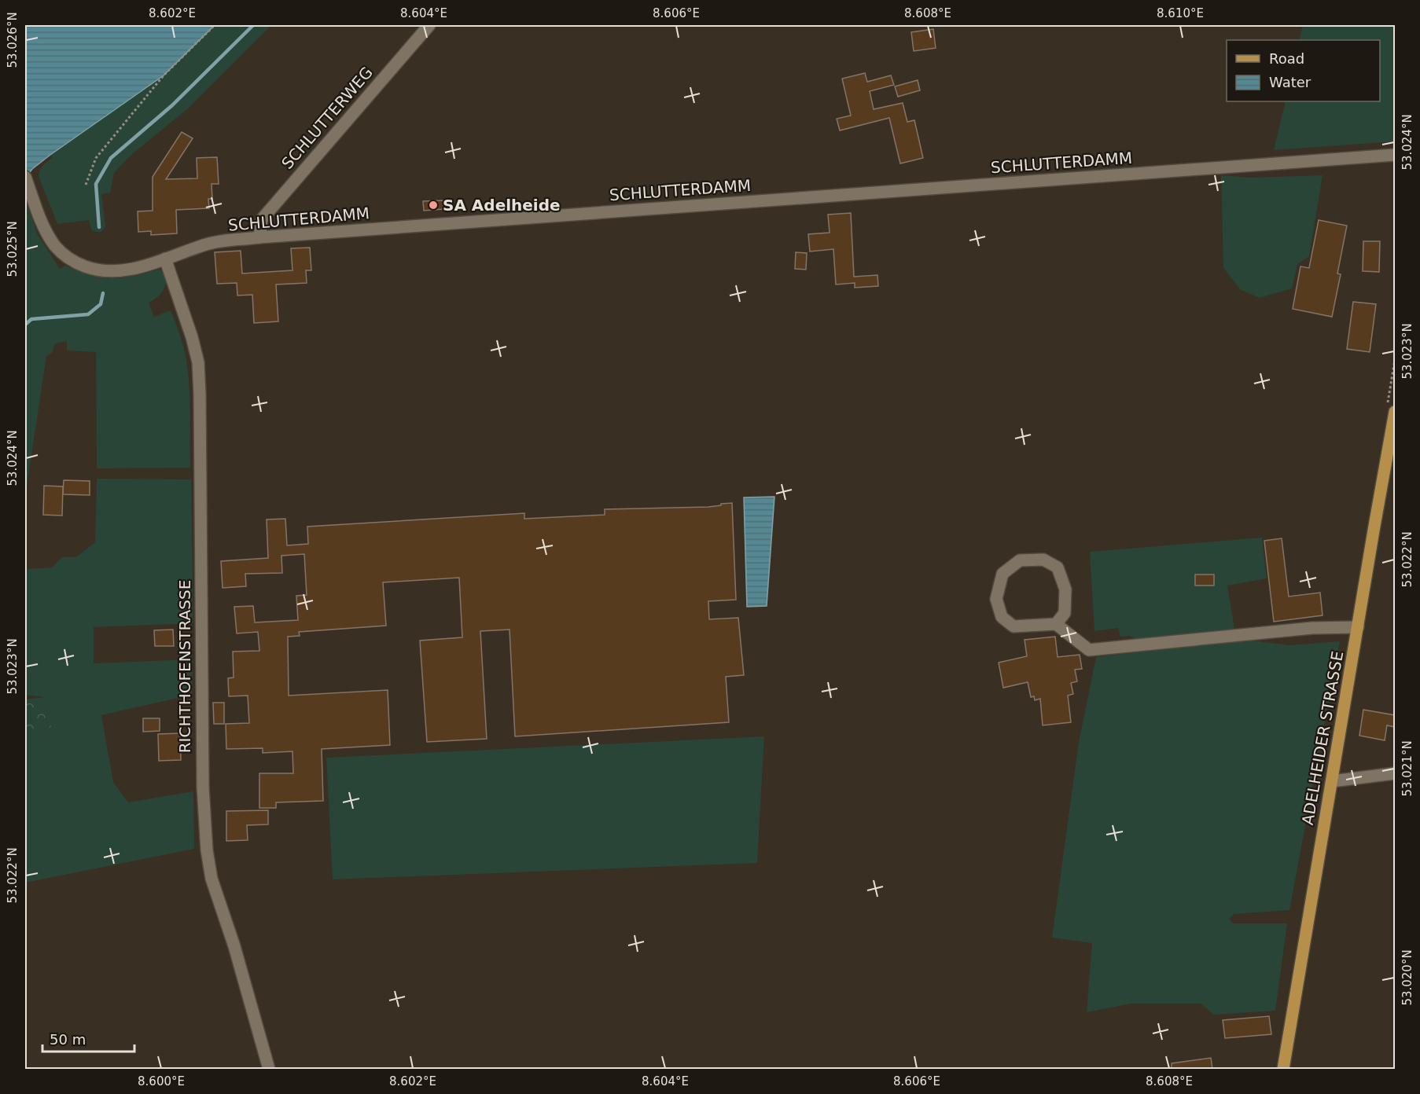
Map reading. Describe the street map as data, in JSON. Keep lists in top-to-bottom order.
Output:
{
  "streets": {
    "main road": ["ADELHEIDER STRASSE"],
    "street": ["SCHLUTTERWEG", "SCHLUTTERDAMM", "RICHTHOFENSTRASSE"]
  },
  "crossings": [
    ["SCHLUTTERWEG", "SCHLUTTERDAMM"],
    ["SCHLUTTERDAMM", "RICHTHOFENSTRASSE"]
  ],
  "places": ["SA Adelheide"],
  "legend": ["Road", "Water"],
  "scale_bar": "50 m",
  "coordinates": [
    "8.602°E",
    "8.604°E",
    "8.606°E",
    "8.608°E",
    "8.610°E",
    "53.026°N",
    "53.024°N",
    "53.025°N",
    "53.023°N",
    "53.022°N",
    "53.021°N",
    "53.020°N",
    "8.600°E"
  ]
}
